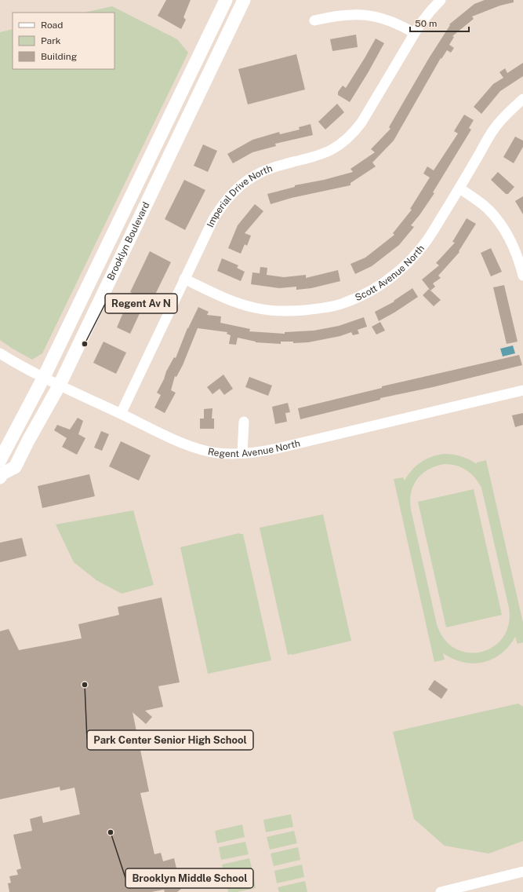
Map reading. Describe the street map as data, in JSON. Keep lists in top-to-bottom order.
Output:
{
  "streets": {
    "main road": ["Brooklyn Boulevard"],
    "street": ["Imperial Drive North", "Scott Avenue North", "Regent Avenue North"]
  },
  "crossings": [
    ["Imperial Drive North", "Scott Avenue North"],
    ["Imperial Drive North", "Regent Avenue North"],
    ["Brooklyn Boulevard", "Regent Avenue North"]
  ],
  "places": ["Regent Av N", "Park Center Senior High School", "Brooklyn Middle School"],
  "legend": ["Road", "Park", "Building"],
  "scale_bar": "50 m"
}
